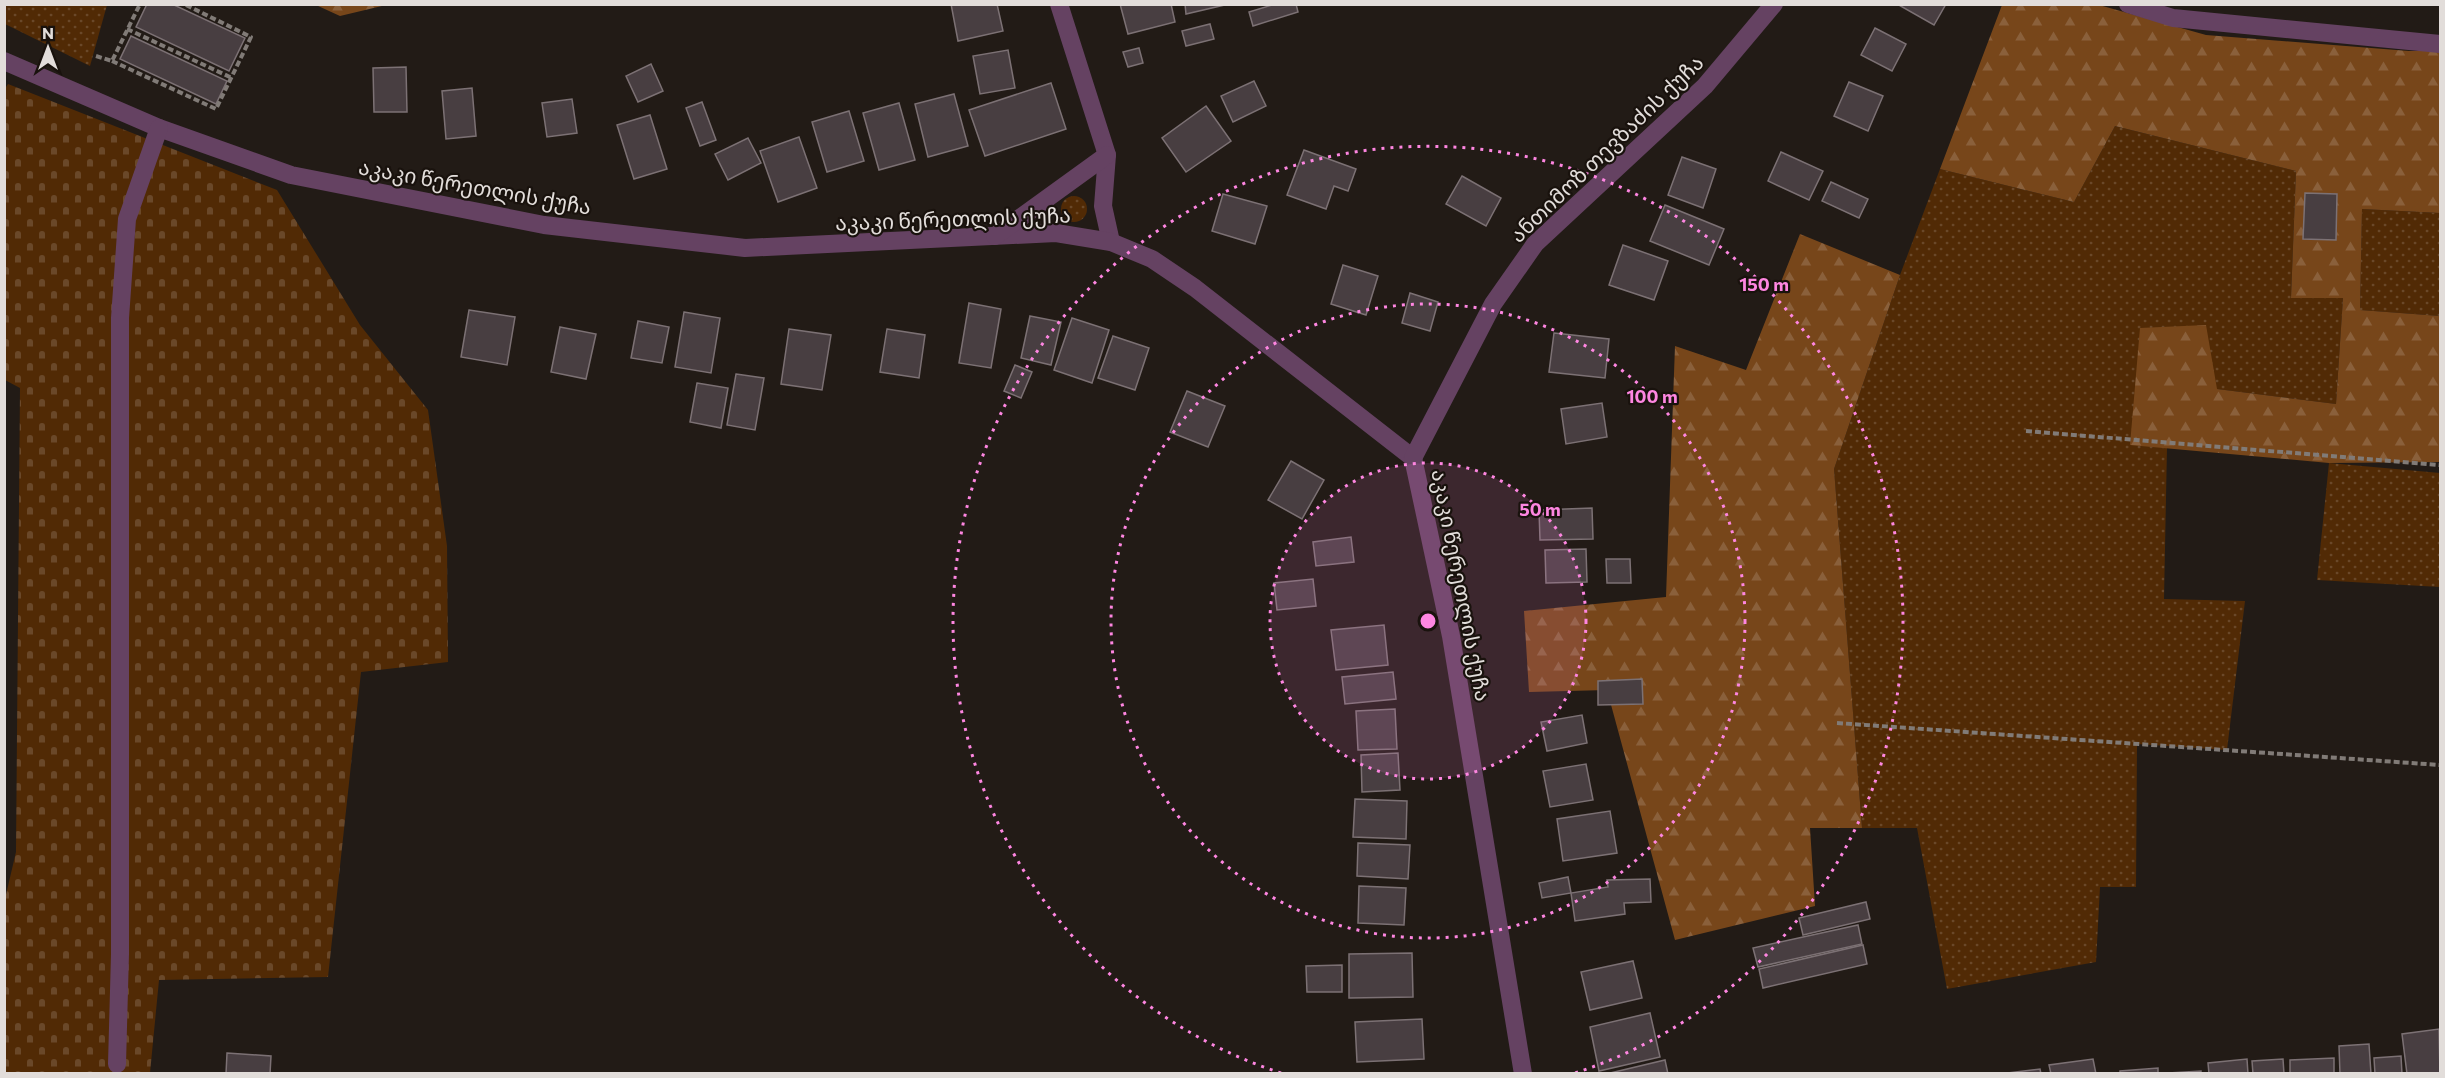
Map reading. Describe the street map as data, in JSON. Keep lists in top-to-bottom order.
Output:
{
  "streets": {
    "street": ["ანთიმოზ თევზაძის ქუჩა", "აკაკი წერეთლის ქუჩა"]
  },
  "crossings": [
    ["ანთიმოზ თევზაძის ქუჩა", "აკაკი წერეთლის ქუჩა"]
  ],
  "north": "top",
  "rings": ["150 m", "100 m", "50 m"]
}
